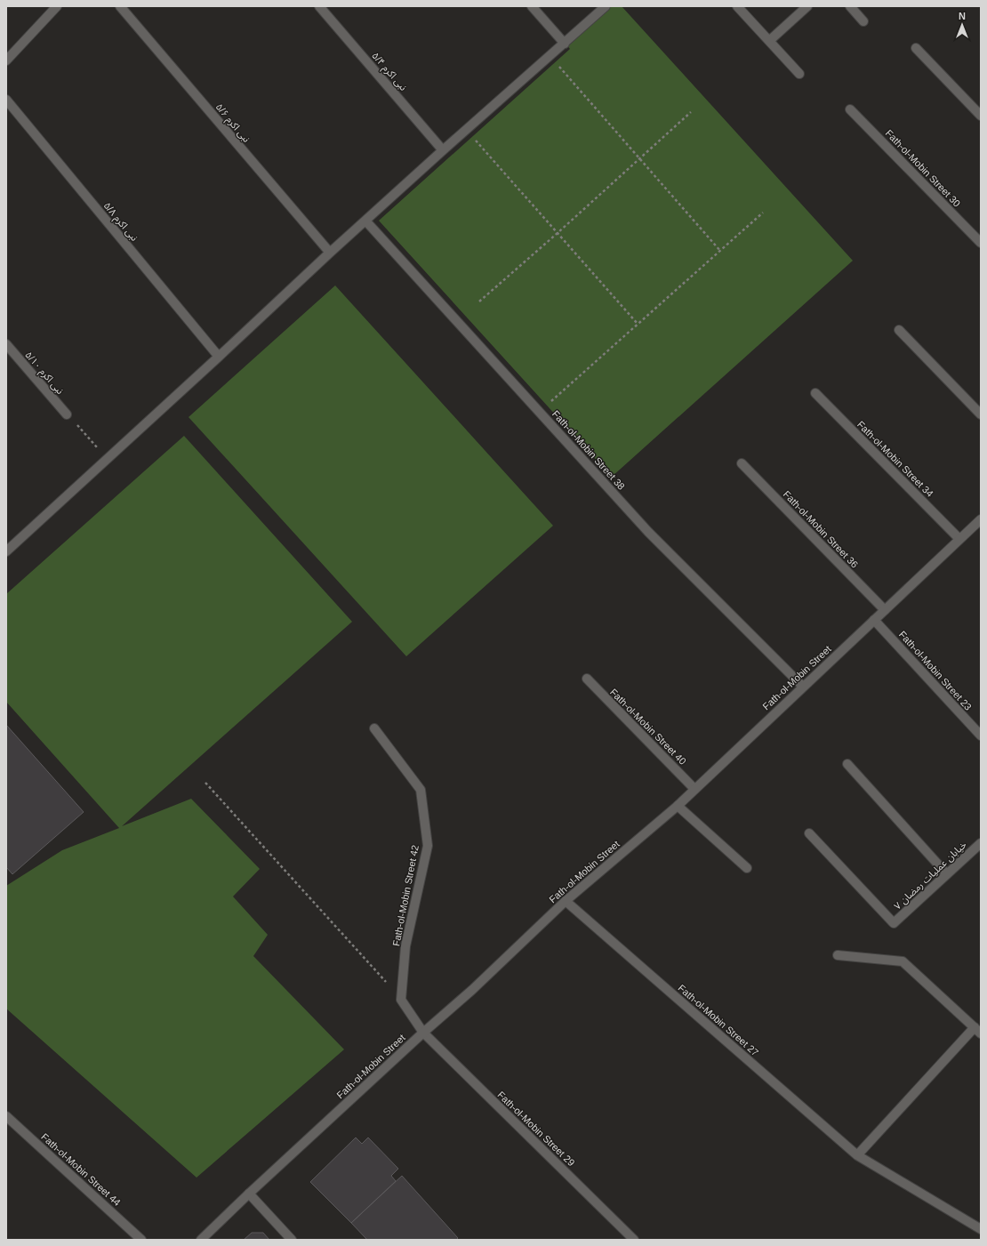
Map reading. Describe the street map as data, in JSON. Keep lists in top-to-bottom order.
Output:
{
  "streets": {
    "street": [
      "نبی اکرم ۵/۴",
      "نبی اکرم ۵/۶",
      "Fath-ol-Mobin Street 30",
      "نبی اکرم ۵/۸",
      "نبی اکرم ۵/۱۰",
      "Fath-ol-Mobin Street 38",
      "Fath-ol-Mobin Street 34",
      "Fath-ol-Mobin Street 36",
      "Fath-ol-Mobin Street 23",
      "Fath-ol-Mobin Street",
      "Fath-ol-Mobin Street 40",
      "خیابان عملیات رمضان ۷",
      "Fath-ol-Mobin Street 42",
      "Fath-ol-Mobin Street 27",
      "Fath-ol-Mobin Street 29",
      "Fath-ol-Mobin Street 44"
    ]
  },
  "crossings": [
    ["Fath-ol-Mobin Street 38", "Fath-ol-Mobin Street"],
    ["Fath-ol-Mobin Street 34", "Fath-ol-Mobin Street"],
    ["Fath-ol-Mobin Street 36", "Fath-ol-Mobin Street"],
    ["Fath-ol-Mobin Street 23", "Fath-ol-Mobin Street"],
    ["Fath-ol-Mobin Street", "Fath-ol-Mobin Street 40"],
    ["Fath-ol-Mobin Street", "Fath-ol-Mobin Street 27"],
    ["Fath-ol-Mobin Street", "Fath-ol-Mobin Street 29"]
  ],
  "north": "top"
}
